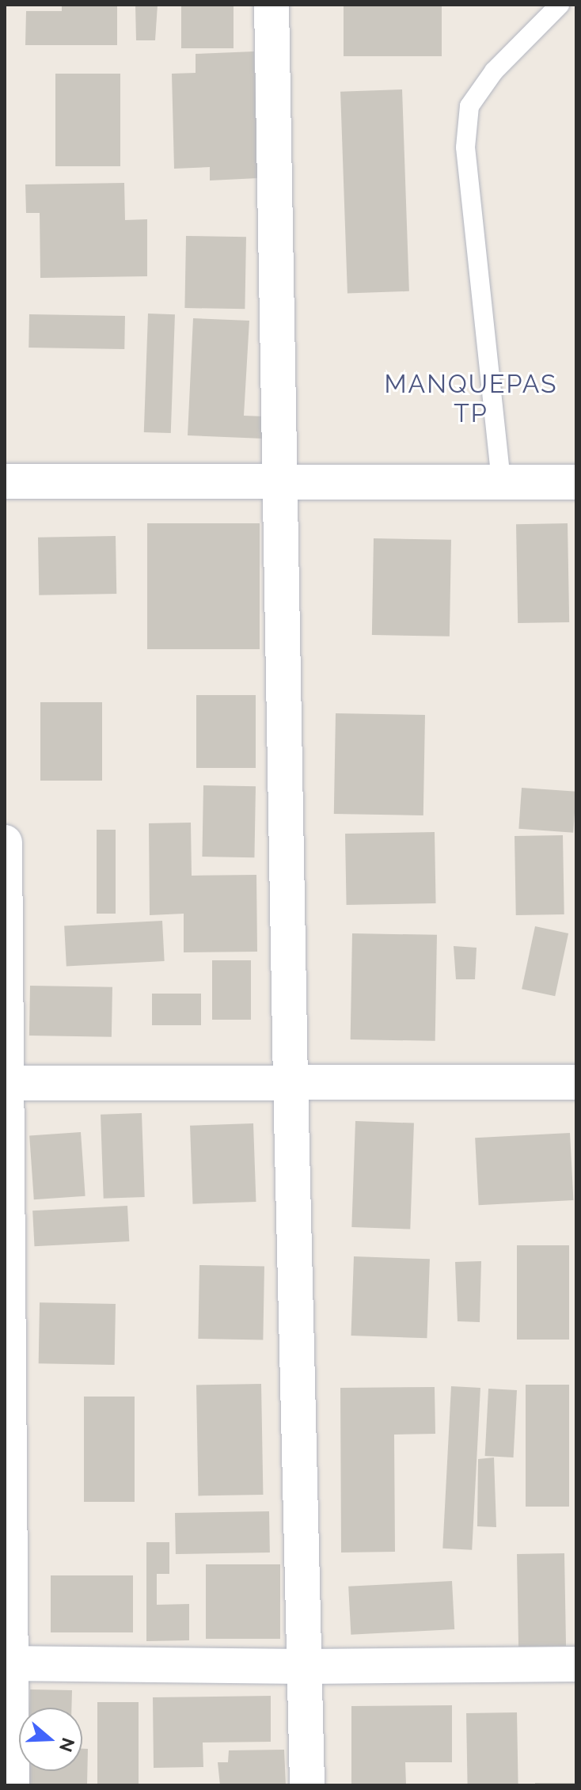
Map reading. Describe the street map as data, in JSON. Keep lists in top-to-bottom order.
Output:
{
  "districts": ["MANQUEPAS TP"],
  "north": "right"
}
